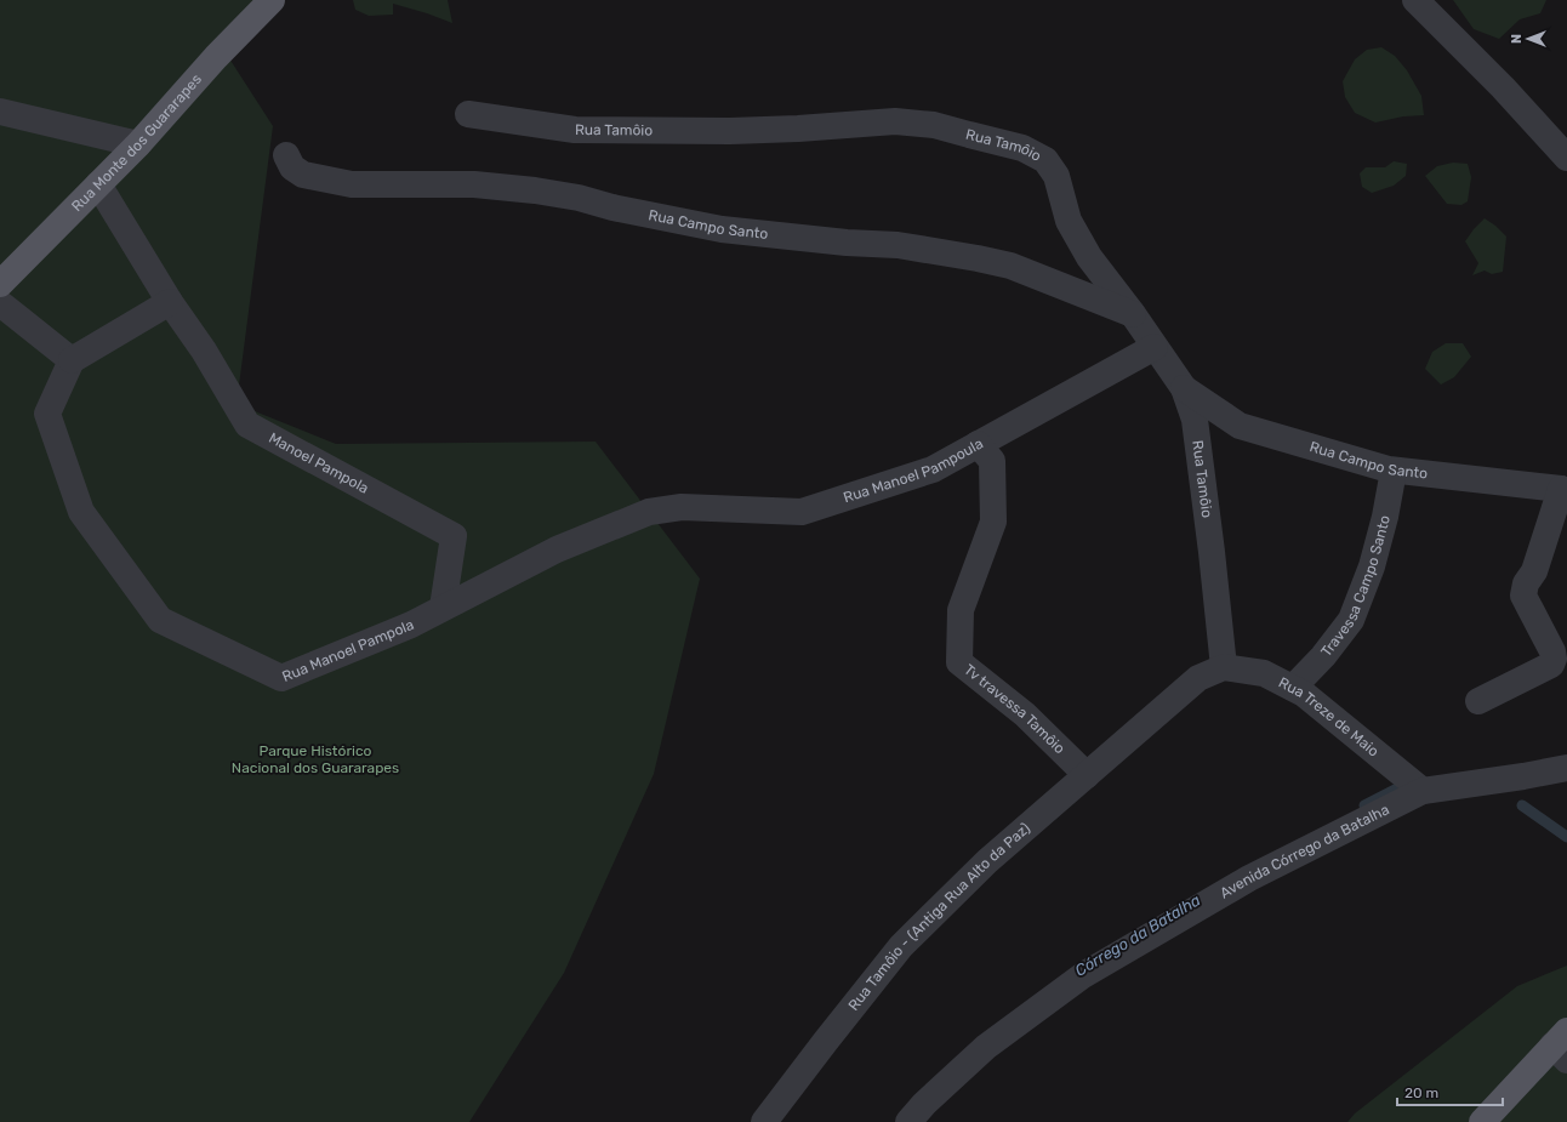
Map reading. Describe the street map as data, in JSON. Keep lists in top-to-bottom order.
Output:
{
  "streets": {
    "main road": ["Rua Monte dos Guararapes"],
    "street": [
      "Rua Tamôio",
      "Rua Campo Santo",
      "Manoel Pampola",
      "Rua Manoel Pampoula",
      "Travessa Campo Santo",
      "Rua Manoel Pampola",
      "Tv travessa Tamôio",
      "Rua Treze de Maio",
      "Avenida Córrego da Batalha",
      "Rua Tamôio - (Antiga Rua Alto da Paz)"
    ]
  },
  "crossings": [
    ["Rua Tamôio", "Rua Campo Santo"],
    ["Rua Tamôio", "Rua Manoel Pampoula"],
    ["Rua Tamôio", "Rua Treze de Maio"],
    ["Rua Tamôio", "Rua Tamôio - (Antiga Rua Alto da Paz)"],
    ["Rua Monte dos Guararapes", "Manoel Pampola"],
    ["Rua Campo Santo", "Travessa Campo Santo"],
    ["Manoel Pampola", "Rua Manoel Pampola"],
    ["Rua Manoel Pampoula", "Rua Manoel Pampola"],
    ["Rua Manoel Pampoula", "Tv travessa Tamôio"],
    ["Travessa Campo Santo", "Rua Treze de Maio"],
    ["Tv travessa Tamôio", "Rua Tamôio - (Antiga Rua Alto da Paz)"],
    ["Rua Treze de Maio", "Avenida Córrego da Batalha"],
    ["Rua Treze de Maio", "Rua Tamôio - (Antiga Rua Alto da Paz)"]
  ],
  "water": ["Córrego da Batalha"],
  "parks": ["Parque Histórico Nacional dos Guararapes"],
  "scale_bar": "20 m",
  "north": "left"
}
